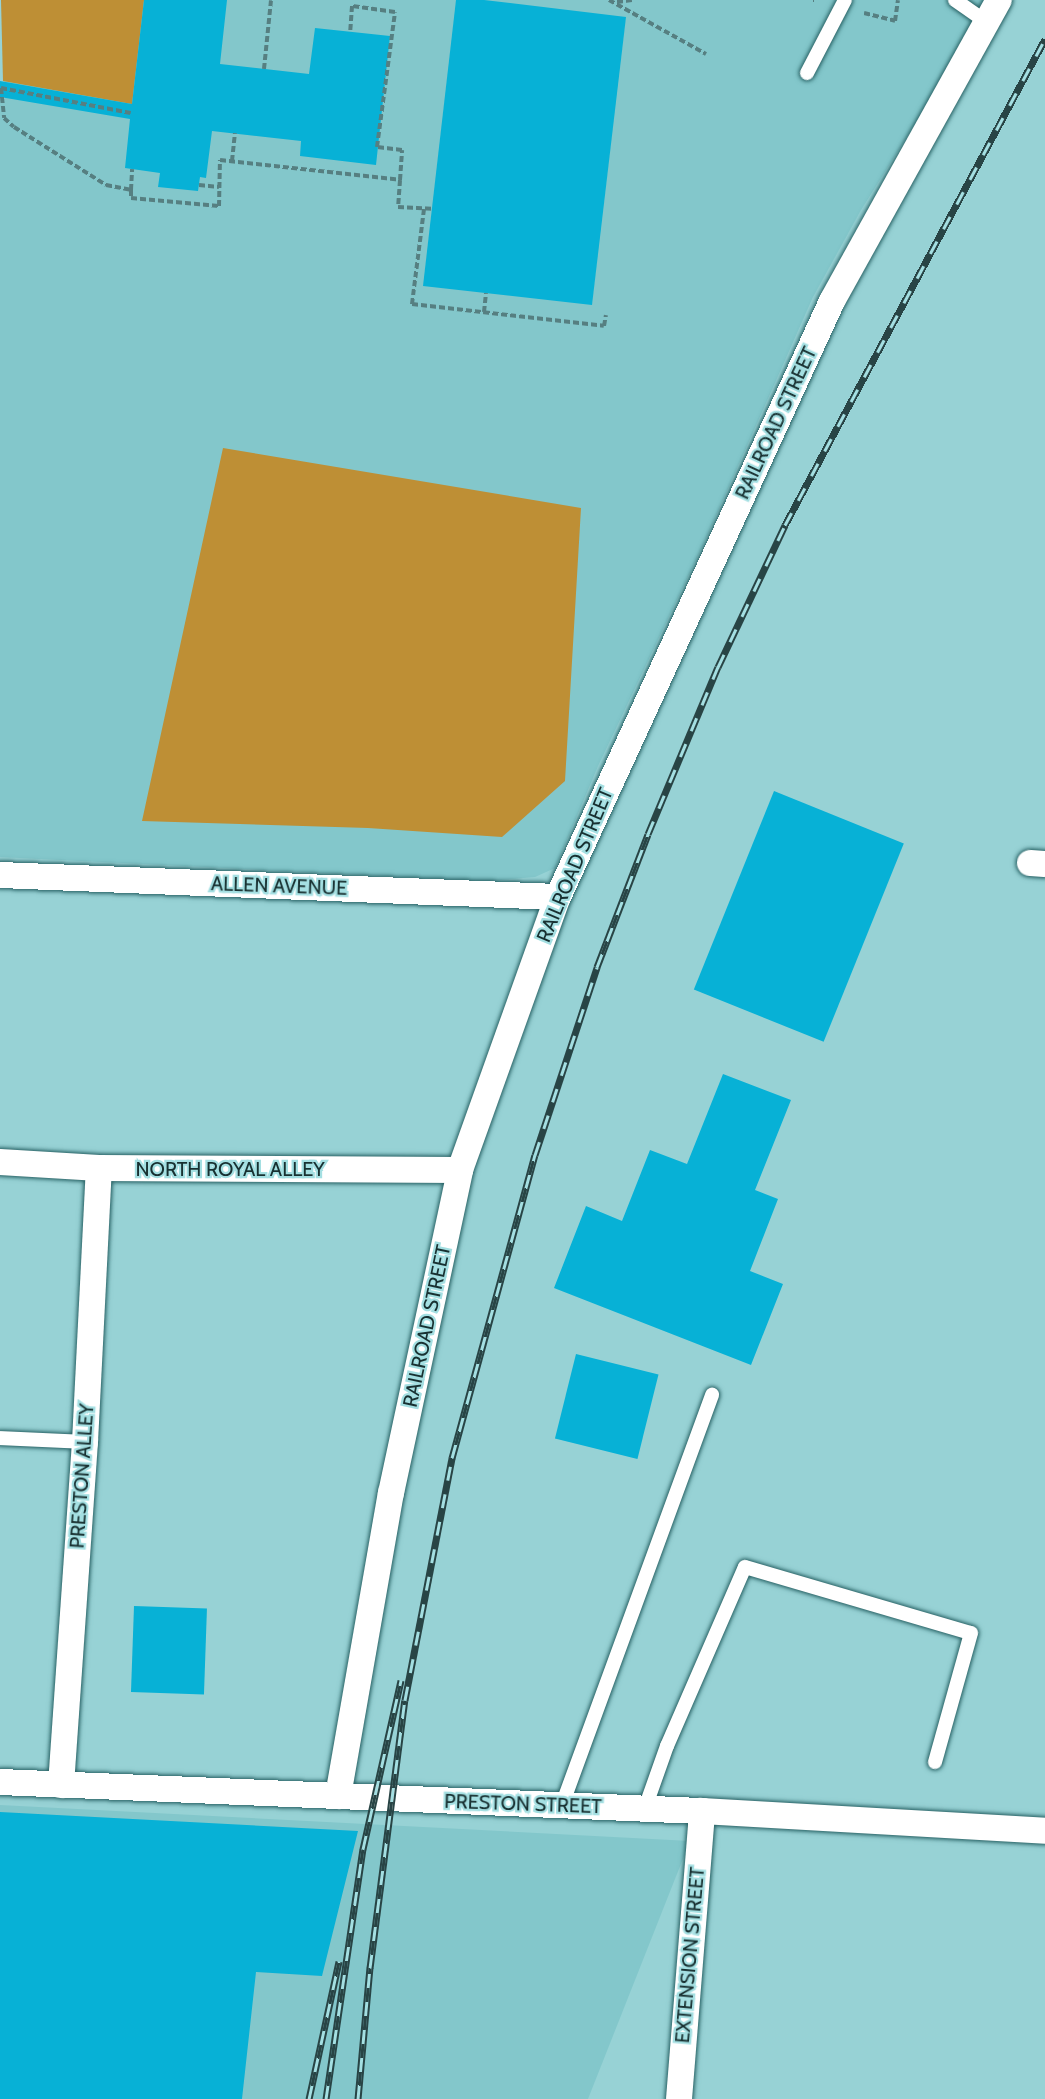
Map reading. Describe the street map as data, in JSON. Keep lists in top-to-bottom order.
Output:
{
  "streets": {
    "street": [
      "RAILROAD STREET",
      "ALLEN AVENUE",
      "NORTH ROYAL ALLEY",
      "PRESTON ALLEY",
      "PRESTON STREET",
      "EXTENSION STREET"
    ]
  },
  "crossings": [
    ["RAILROAD STREET", "ALLEN AVENUE"],
    ["RAILROAD STREET", "NORTH ROYAL ALLEY"],
    ["RAILROAD STREET", "PRESTON STREET"],
    ["NORTH ROYAL ALLEY", "PRESTON ALLEY"],
    ["PRESTON ALLEY", "PRESTON STREET"],
    ["PRESTON STREET", "EXTENSION STREET"]
  ]
}
